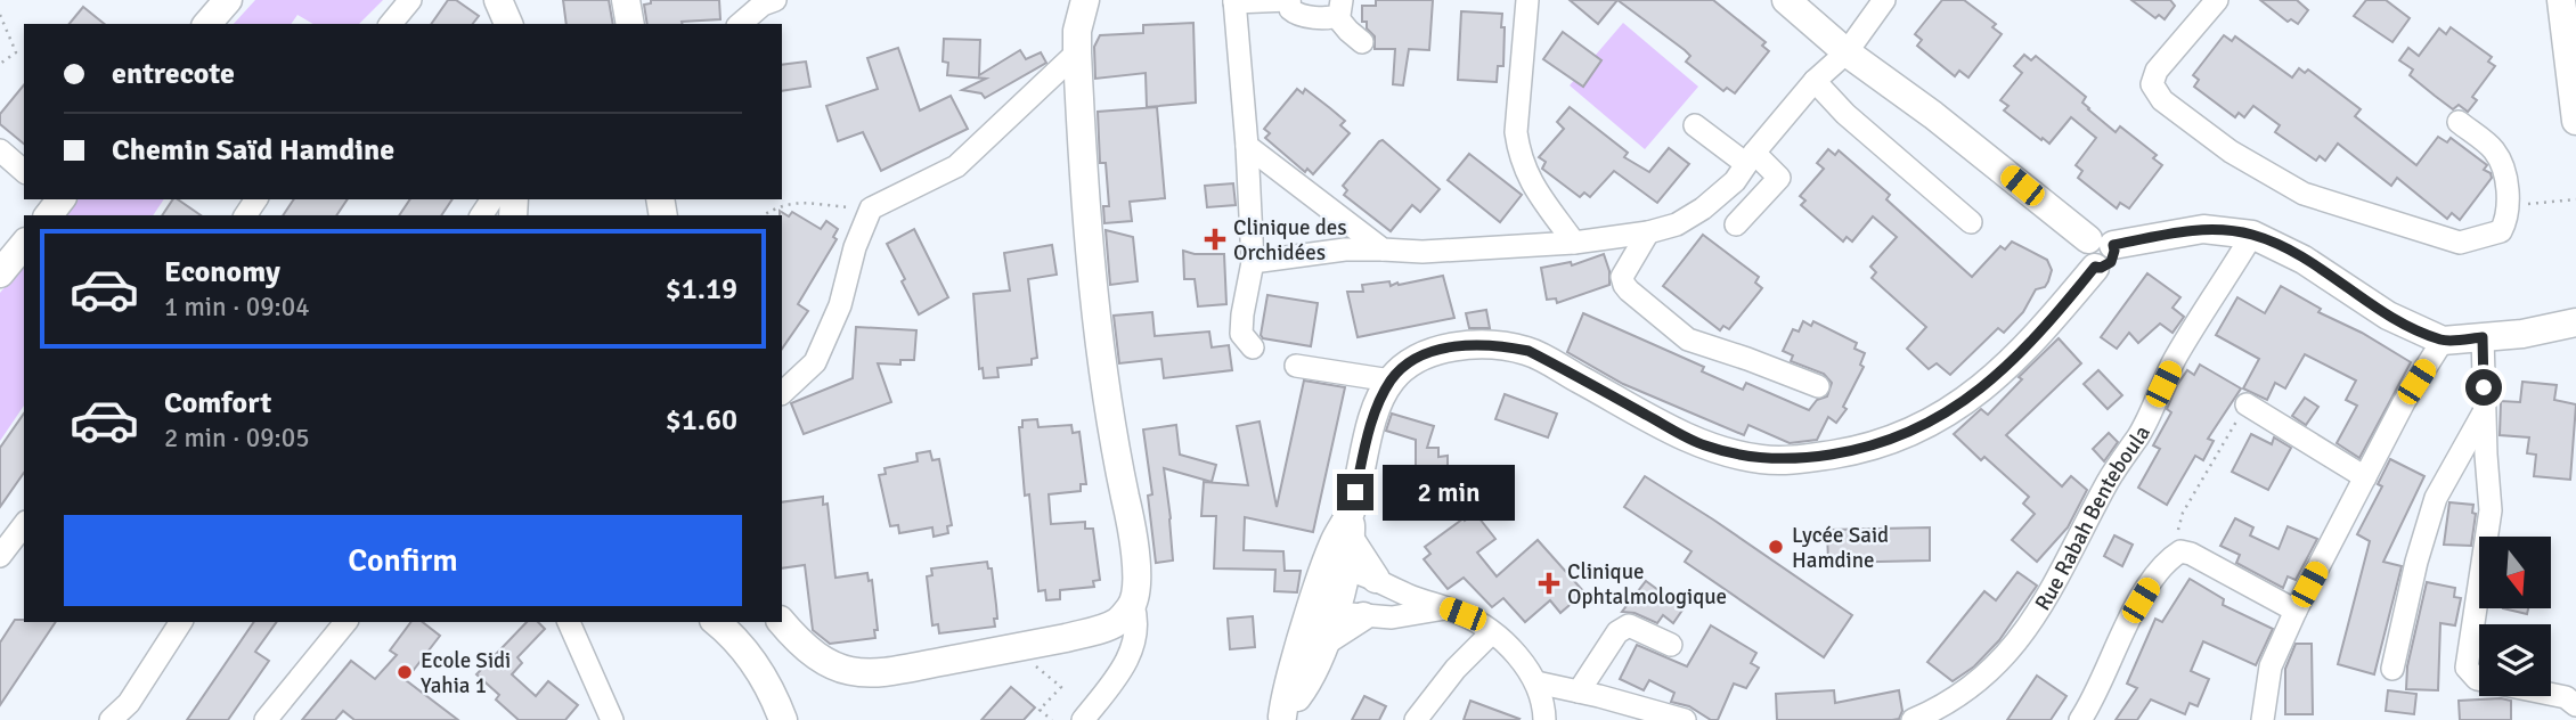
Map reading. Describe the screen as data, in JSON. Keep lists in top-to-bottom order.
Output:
{
  "streets": {
    "street": ["Rue Rabah Benteboula"]
  },
  "places": {
    "health": ["Clinique des Orchidées", "Clinique Ophtalmologique"],
    "other": ["Lycée Said Hamdine", "Ecole Sidi Yahia 1"]
  },
  "north": "bottom",
  "page": {
    "banner": ["entrecote", "Chemin Saïd Hamdine"],
    "list": [
      {
        "name": "Economy",
        "note": "1 min · 09:04",
        "value": "$1.19"
      },
      {
        "name": "Comfort",
        "note": "2 min · 09:05",
        "value": "$1.60"
      }
    ],
    "bubble": "2 min",
    "buttons": "Confirm"
  }
}
